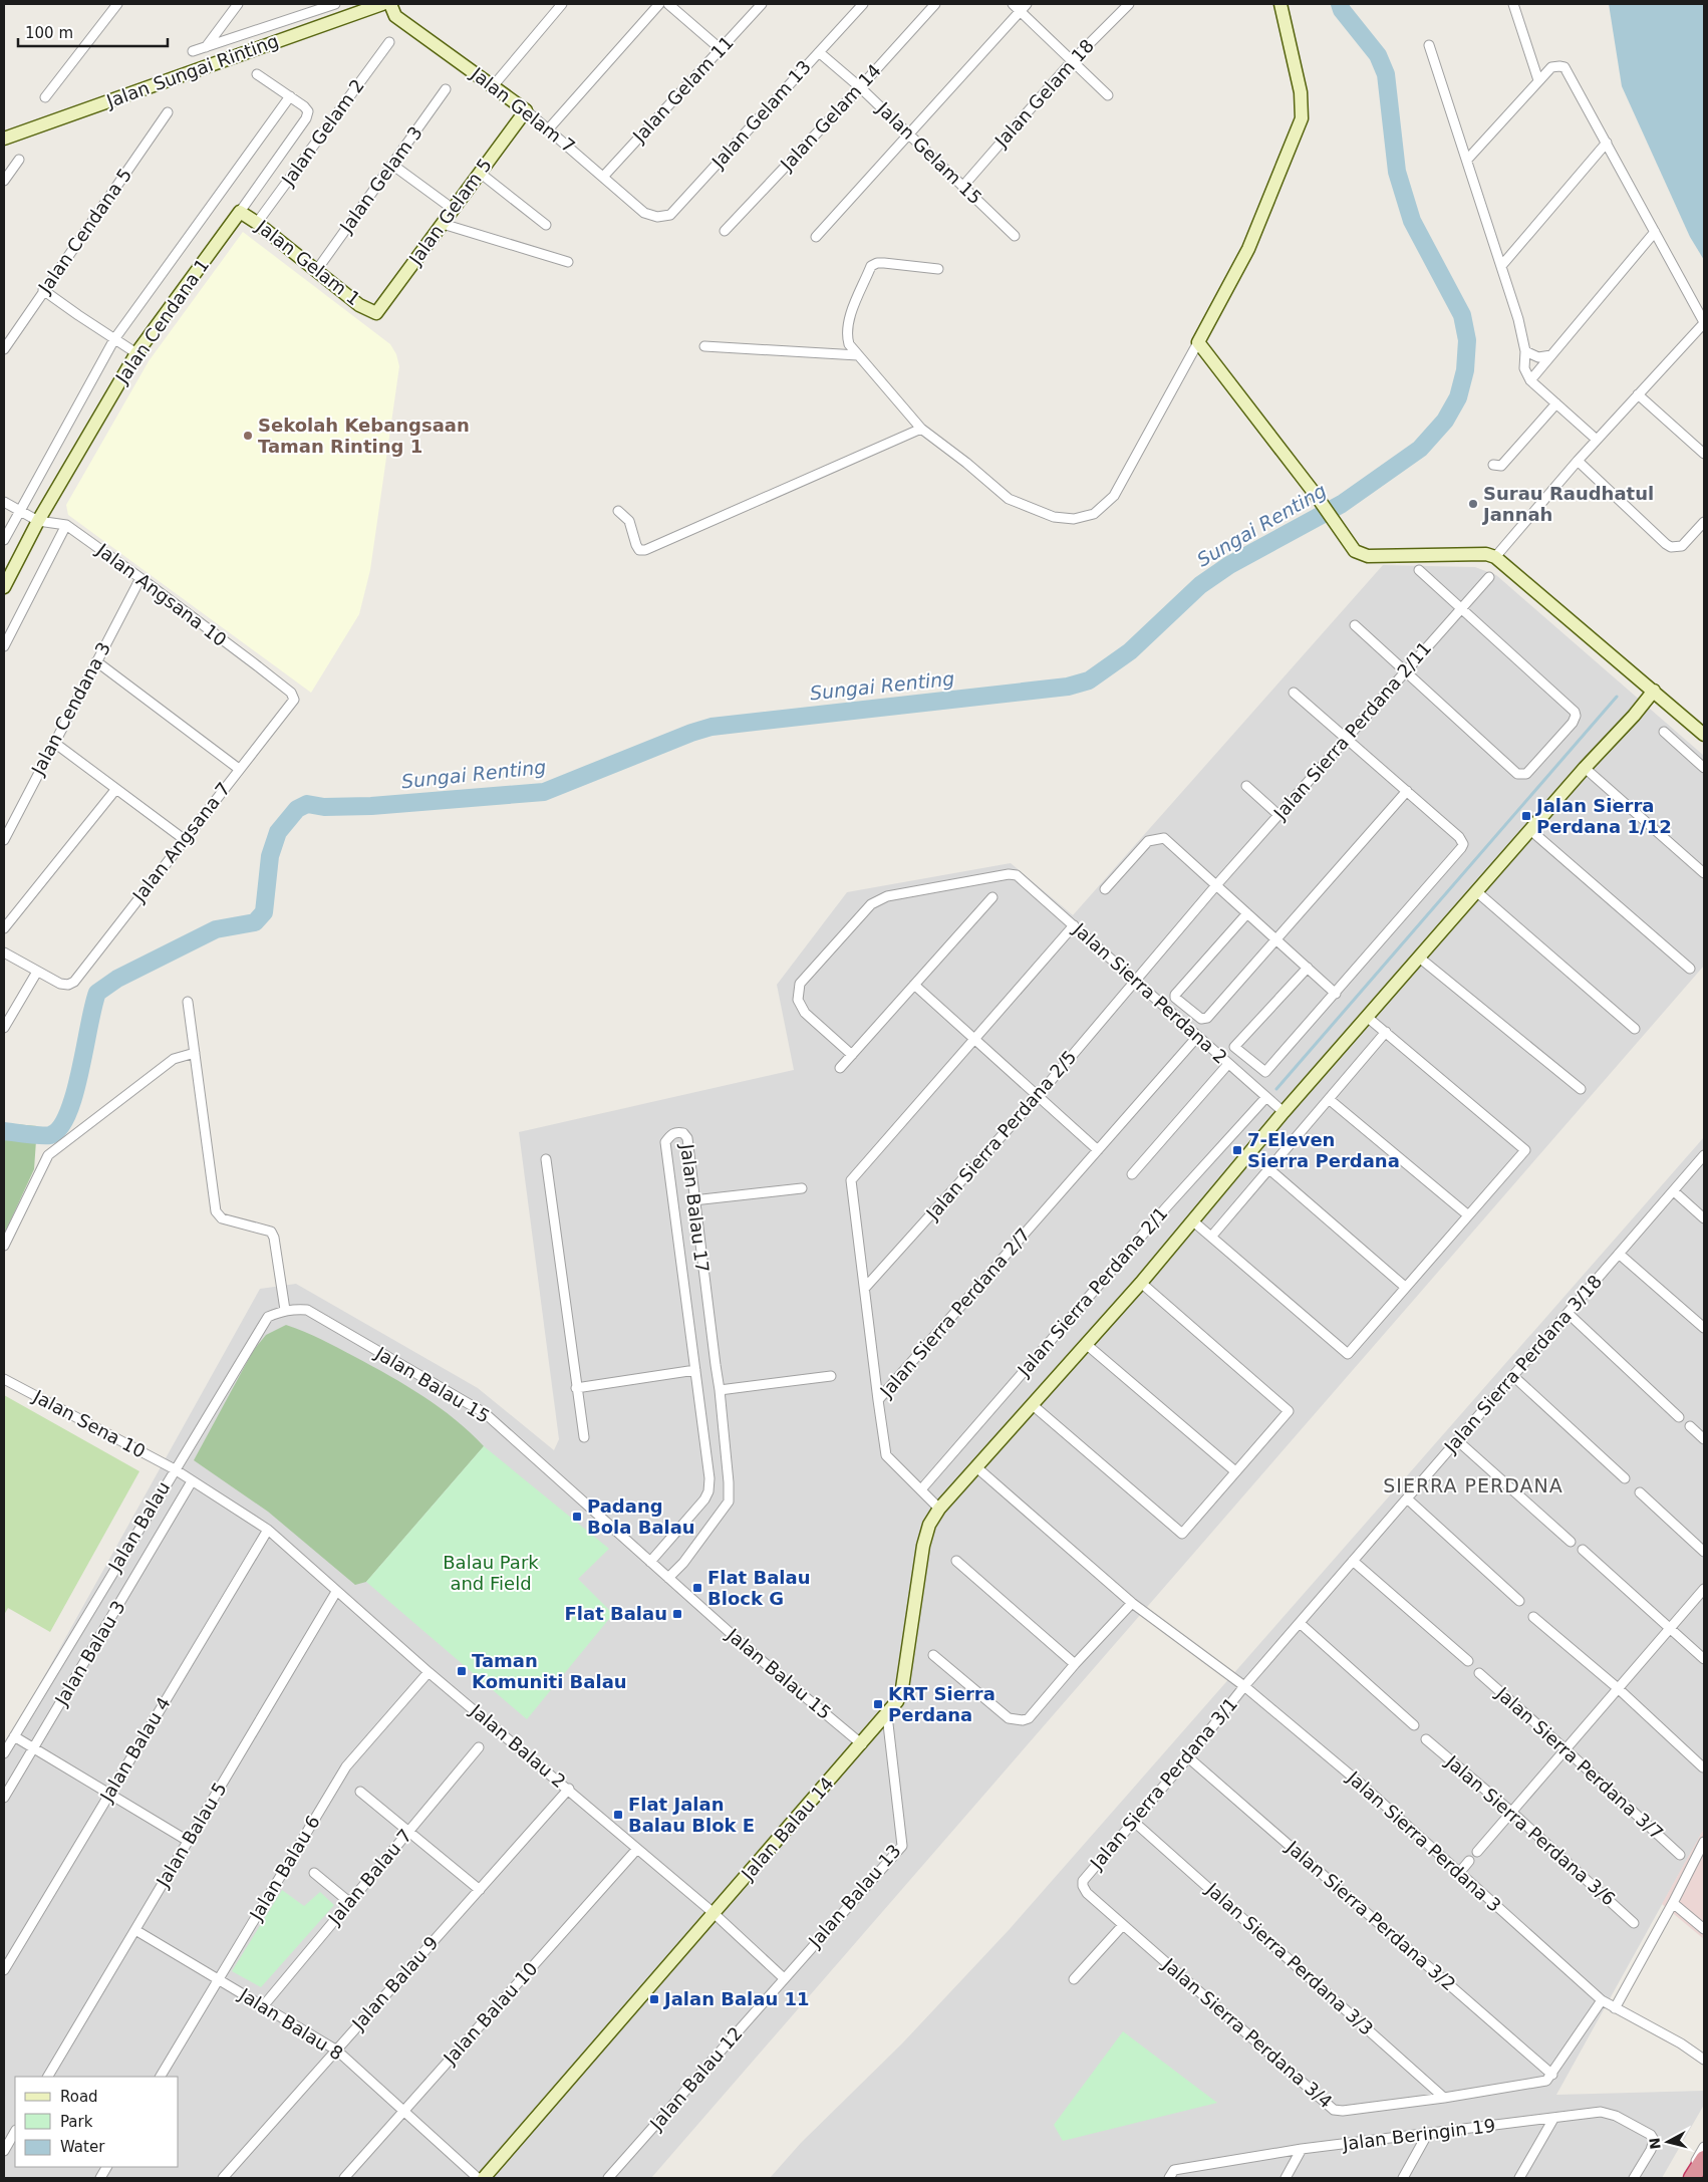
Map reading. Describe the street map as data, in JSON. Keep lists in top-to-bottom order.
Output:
{
  "streets": {
    "street": [
      "Jalan Sungai Rinting",
      "Jalan Gelam 11",
      "Jalan Gelam 18",
      "Jalan Gelam 7",
      "Jalan Gelam 13",
      "Jalan Gelam 14",
      "Jalan Gelam 2",
      "Jalan Gelam 15",
      "Jalan Gelam 3",
      "Jalan Gelam 5",
      "Jalan Cendana 5",
      "Jalan Gelam 1",
      "Jalan Cendana 1",
      "Jalan Angsana 10",
      "Jalan Cendana 3",
      "Jalan Sierra Perdana 2/11",
      "Jalan Angsana 7",
      "Jalan Sierra Perdana 2",
      "Jalan Sierra Perdana 2/5",
      "Jalan Balau 17",
      "Jalan Sierra Perdana 2/1",
      "Jalan Sierra Perdana 2/7",
      "Jalan Sierra Perdana 3/18",
      "Jalan Balau 15",
      "Jalan Sena 10",
      "Jalan Balau",
      "Jalan Balau 3",
      "Jalan Balau 2",
      "Jalan Balau 4",
      "Jalan Sierra Perdana 3/7",
      "Jalan Sierra Perdana 3/1",
      "Jalan Balau 14",
      "Jalan Sierra Perdana 3/6",
      "Jalan Balau 5",
      "Jalan Sierra Perdana 3",
      "Jalan Balau 6",
      "Jalan Balau 7",
      "Jalan Balau 13",
      "Jalan Sierra Perdana 3/2",
      "Jalan Sierra Perdana 3/3",
      "Jalan Balau 9",
      "Jalan Balau 10",
      "Jalan Balau 8",
      "Jalan Sierra Perdana 3/4",
      "Jalan Balau 12",
      "Jalan Beringin 19"
    ]
  },
  "crossings": [
    ["Jalan Gelam 11", "Jalan Gelam 7"],
    ["Jalan Gelam 18", "Jalan Gelam 15"],
    ["Jalan Gelam 7", "Jalan Gelam 13"],
    ["Jalan Gelam 7", "Jalan Gelam 5"],
    ["Jalan Gelam 13", "Jalan Gelam 15"],
    ["Jalan Gelam 14", "Jalan Gelam 15"],
    ["Jalan Gelam 2", "Jalan Gelam 1"],
    ["Jalan Gelam 3", "Jalan Gelam 1"],
    ["Jalan Gelam 5", "Jalan Gelam 1"],
    ["Jalan Gelam 1", "Jalan Cendana 1"],
    ["Jalan Cendana 1", "Jalan Angsana 10"],
    ["Jalan Angsana 10", "Jalan Cendana 3"],
    ["Jalan Angsana 10", "Jalan Angsana 7"],
    ["Jalan Sierra Perdana 2/11", "Jalan Sierra Perdana 2"],
    ["Jalan Sierra Perdana 2/11", "Jalan Sierra Perdana 2/5"],
    ["Jalan Sierra Perdana 2", "Jalan Sierra Perdana 2/5"],
    ["Jalan Sierra Perdana 2", "Jalan Sierra Perdana 2/1"],
    ["Jalan Sierra Perdana 2", "Jalan Sierra Perdana 2/7"],
    ["Jalan Sierra Perdana 2", "Jalan Balau 14"],
    ["Jalan Balau 17", "Jalan Balau 15"],
    ["Jalan Sierra Perdana 2/1", "Jalan Sierra Perdana 2/7"],
    ["Jalan Sierra Perdana 2/7", "Jalan Balau 14"],
    ["Jalan Sierra Perdana 3/18", "Jalan Sierra Perdana 3/1"],
    ["Jalan Sierra Perdana 3/18", "Jalan Sierra Perdana 3"],
    ["Jalan Balau 15", "Jalan Balau"],
    ["Jalan Balau 15", "Jalan Balau 14"],
    ["Jalan Sena 10", "Jalan Balau"],
    ["Jalan Sena 10", "Jalan Balau 2"],
    ["Jalan Balau", "Jalan Balau 2"],
    ["Jalan Balau 3", "Jalan Balau 2"],
    ["Jalan Balau 2", "Jalan Balau 4"],
    ["Jalan Balau 2", "Jalan Balau 14"],
    ["Jalan Balau 2", "Jalan Balau 5"],
    ["Jalan Balau 2", "Jalan Balau 6"],
    ["Jalan Balau 2", "Jalan Balau 13"],
    ["Jalan Balau 2", "Jalan Balau 9"],
    ["Jalan Balau 2", "Jalan Balau 10"],
    ["Jalan Balau 2", "Jalan Balau 12"],
    ["Jalan Sierra Perdana 3/1", "Jalan Sierra Perdana 3"],
    ["Jalan Sierra Perdana 3/1", "Jalan Sierra Perdana 3/2"],
    ["Jalan Sierra Perdana 3/1", "Jalan Sierra Perdana 3/3"],
    ["Jalan Sierra Perdana 3/1", "Jalan Sierra Perdana 3/4"],
    ["Jalan Balau 14", "Jalan Sierra Perdana 3"],
    ["Jalan Balau 14", "Jalan Balau 13"],
    ["Jalan Balau 5", "Jalan Balau 8"],
    ["Jalan Balau 6", "Jalan Balau 8"],
    ["Jalan Balau 7", "Jalan Balau 8"],
    ["Jalan Balau 13", "Jalan Balau 12"],
    ["Jalan Sierra Perdana 3/2", "Jalan Sierra Perdana 3/4"],
    ["Jalan Sierra Perdana 3/3", "Jalan Sierra Perdana 3/4"],
    ["Jalan Balau 9", "Jalan Balau 8"],
    ["Jalan Balau 10", "Jalan Balau 8"]
  ],
  "districts": ["SIERRA PERDANA"],
  "water": ["Sungai Renting"],
  "parks": ["Balau Park and Field"],
  "places": {
    "other": ["Sekolah Kebangsaan Taman Rinting 1", "Surau Raudhatul Jannah"],
    "transit": [
      "Jalan Sierra Perdana 1/12",
      "7-Eleven Sierra Perdana",
      "Padang Bola Balau",
      "Flat Balau Block G",
      "Flat Balau",
      "Taman Komuniti Balau",
      "KRT Sierra Perdana",
      "Flat Jalan Balau Blok E",
      "Jalan Balau 11"
    ]
  },
  "legend": ["Road", "Park", "Water"],
  "scale_bar": "100 m",
  "north": "left"
}
